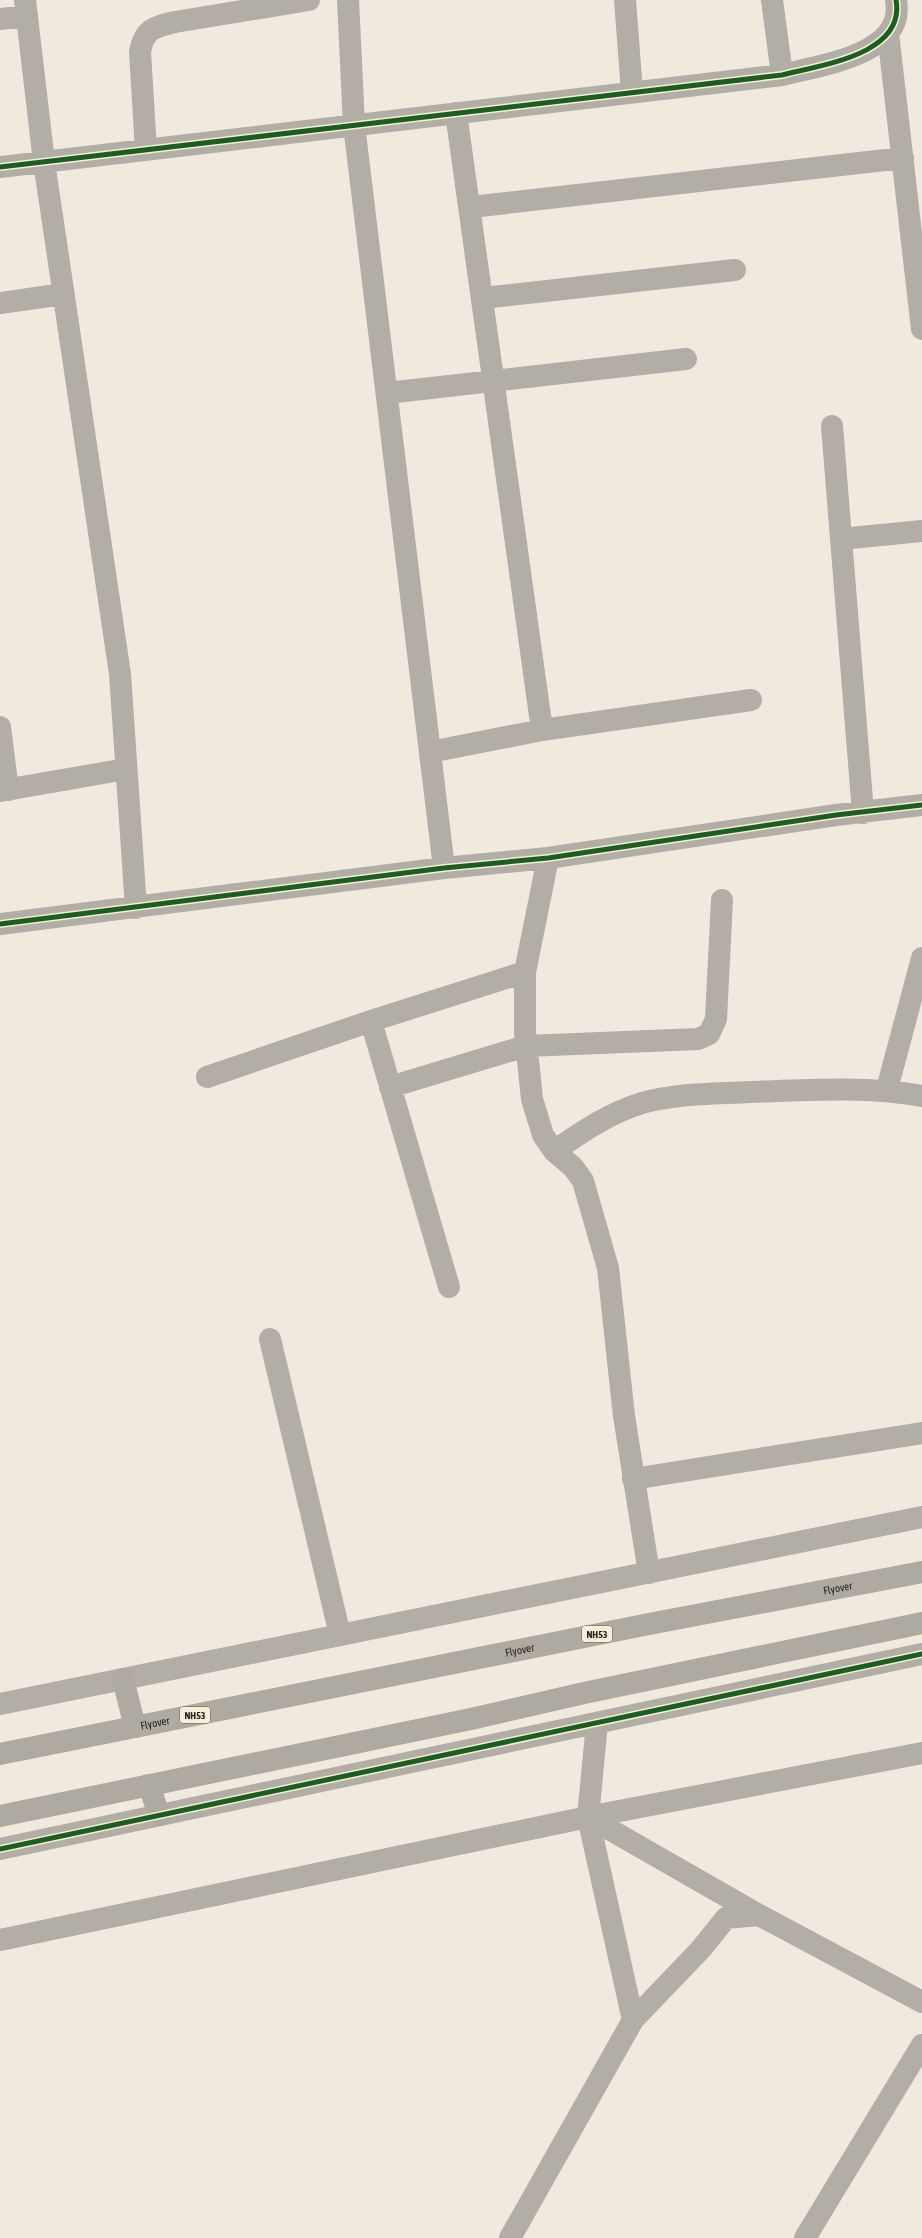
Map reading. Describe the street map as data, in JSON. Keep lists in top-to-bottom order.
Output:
{
  "streets": {
    "highway": ["Flyover", "NH53"]
  },
  "crossings": [
    ["Flyover", "NH53"]
  ]
}
